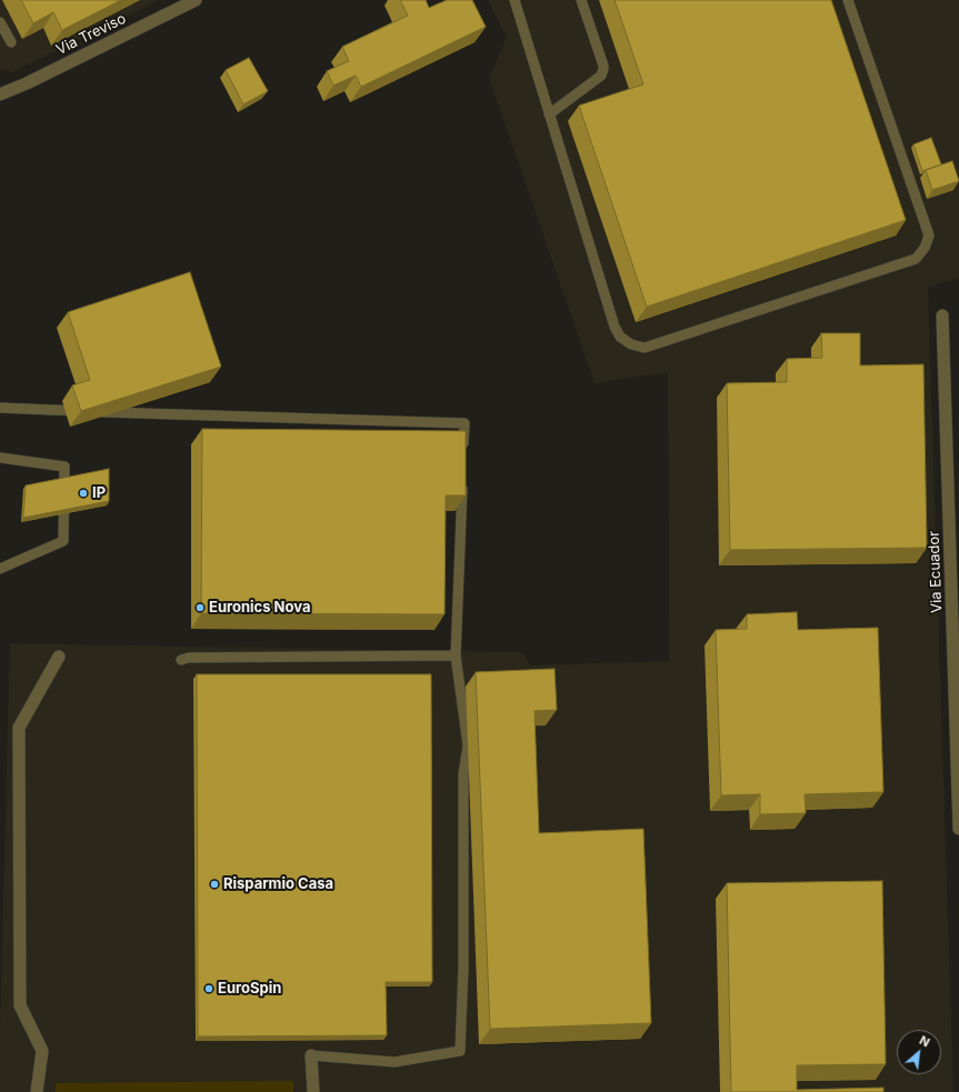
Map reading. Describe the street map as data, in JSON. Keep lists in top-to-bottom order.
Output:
{
  "streets": {
    "street": ["Via Treviso", "Via Ecuador"]
  },
  "places": [
    "IP",
    "Euronics Nova",
    "Risparmio Casa",
    "EuroSpin"
  ],
  "north": "top right"
}
